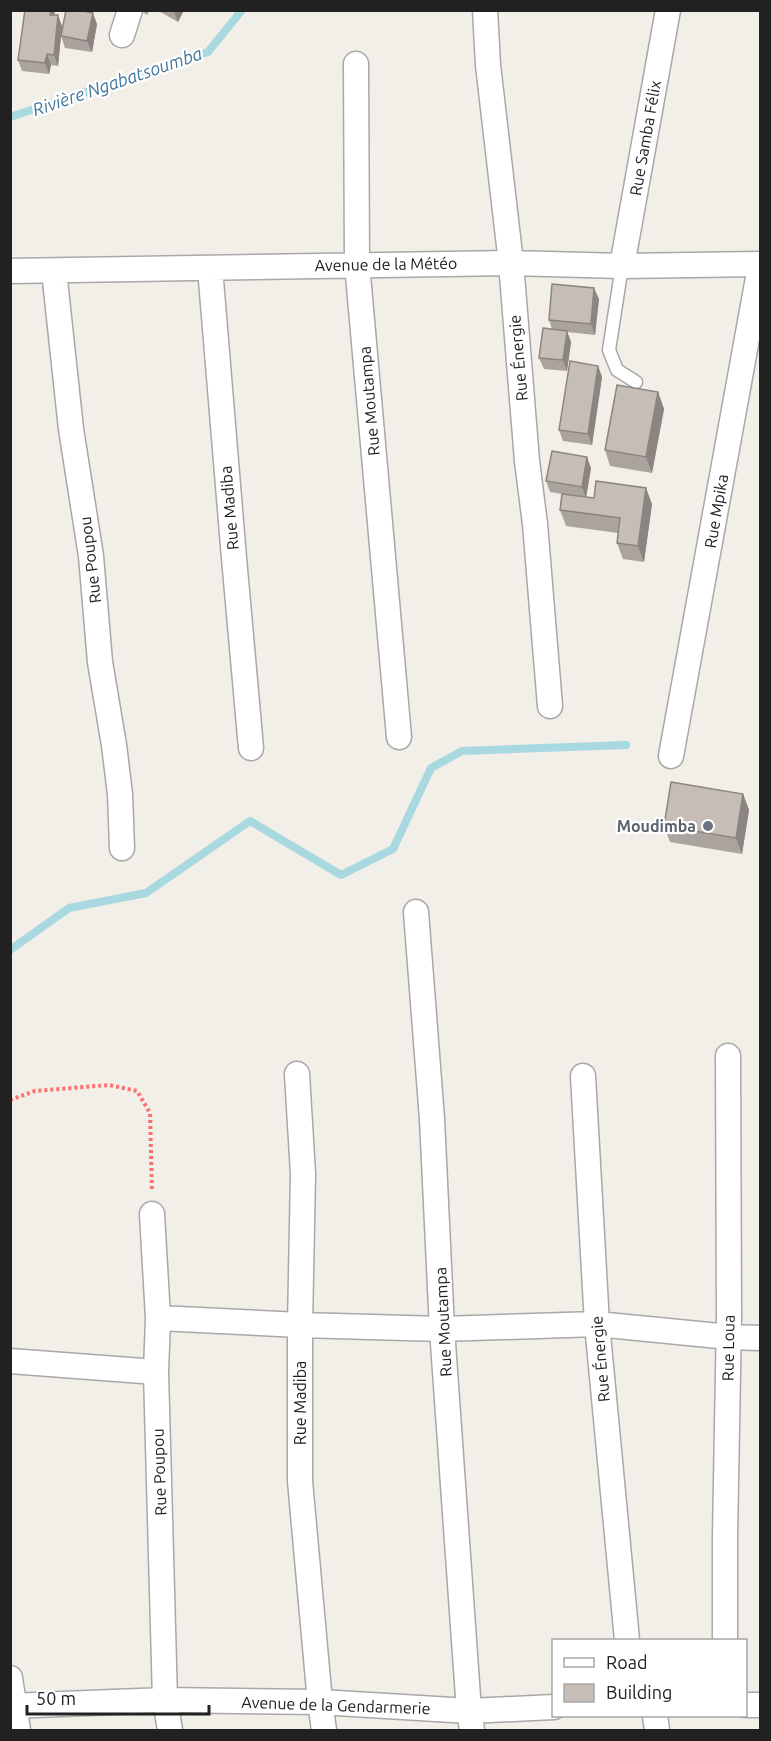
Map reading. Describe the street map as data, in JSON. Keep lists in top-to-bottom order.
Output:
{
  "streets": {
    "street": [
      "Rue Samba Félix",
      "Avenue de la Météo",
      "Rue Énergie",
      "Rue Moutampa",
      "Rue Madiba",
      "Rue Mpika",
      "Rue Poupou",
      "Rue Loua",
      "Avenue de la Gendarmerie"
    ]
  },
  "crossings": [
    ["Rue Samba Félix", "Avenue de la Météo"],
    ["Avenue de la Météo", "Rue Énergie"],
    ["Avenue de la Météo", "Rue Moutampa"],
    ["Avenue de la Météo", "Rue Madiba"],
    ["Avenue de la Météo", "Rue Mpika"],
    ["Avenue de la Météo", "Rue Poupou"],
    ["Rue Moutampa", "Avenue de la Gendarmerie"],
    ["Rue Madiba", "Avenue de la Gendarmerie"],
    ["Rue Poupou", "Avenue de la Gendarmerie"]
  ],
  "water": ["Rivière Ngabatsoumba"],
  "places": ["Moudimba"],
  "legend": ["Road", "Building"],
  "scale_bar": "50 m"
}
